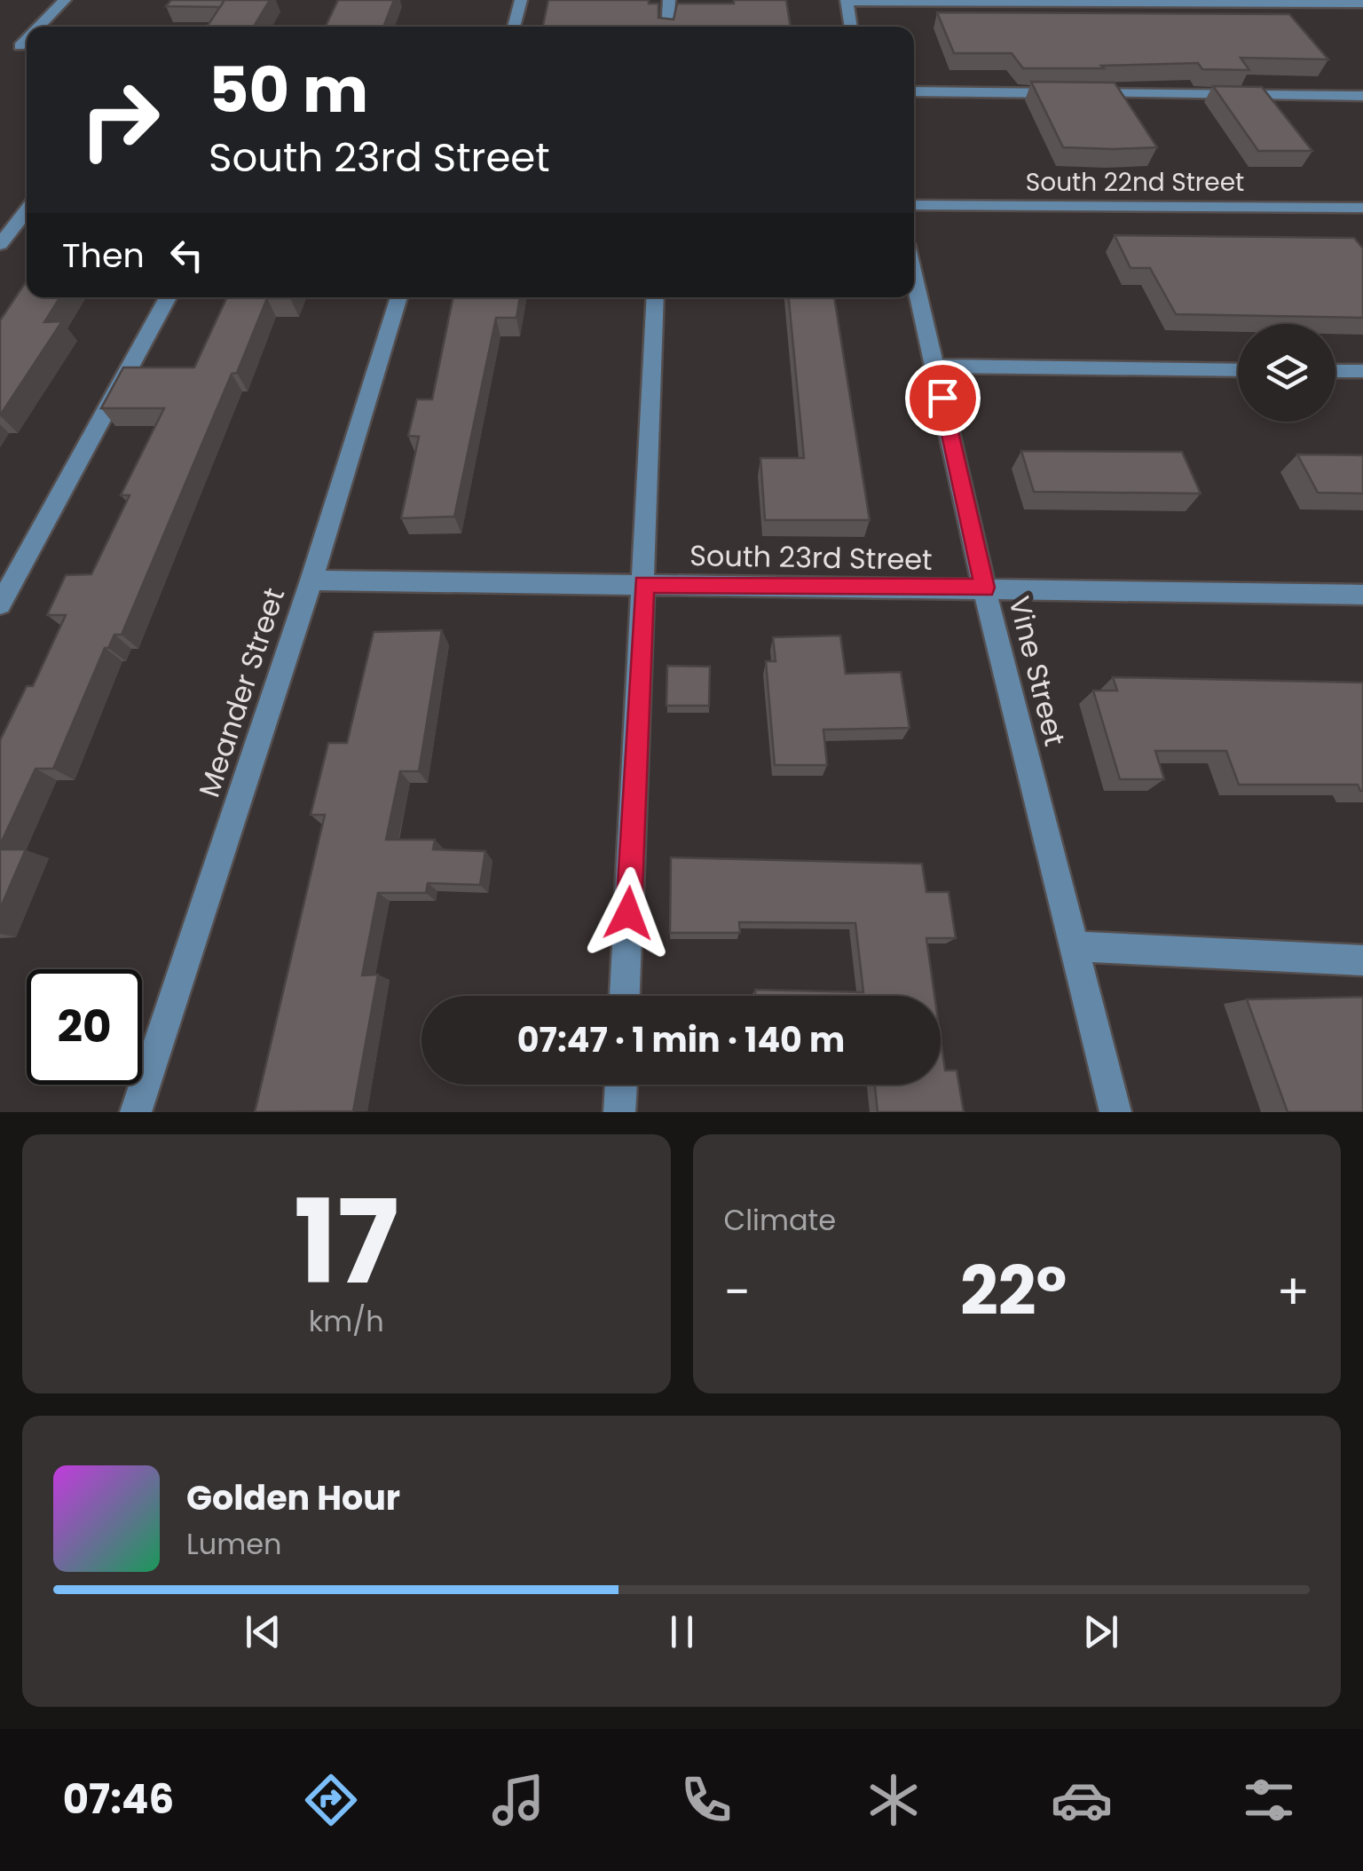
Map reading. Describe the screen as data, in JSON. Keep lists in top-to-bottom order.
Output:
{
  "streets": {
    "street": [
      "South 22nd Street",
      "South 23rd Street",
      "Vine Street",
      "Meander Street"
    ]
  },
  "crossings": [
    ["South 23rd Street", "Vine Street"],
    ["South 23rd Street", "Meander Street"]
  ],
  "page": {
    "turn": ["50 m", "South 23rd Street"],
    "then": "Then",
    "limit": "20",
    "trip": "07:47 · 1 min · 140 m",
    "tile": [
      ["17", "km/h"],
      "Climate"
    ],
    "heat": ["−", "22°", "+"],
    "song": ["Golden Hour", "Lumen"],
    "tabs": "07:46"
  }
}
